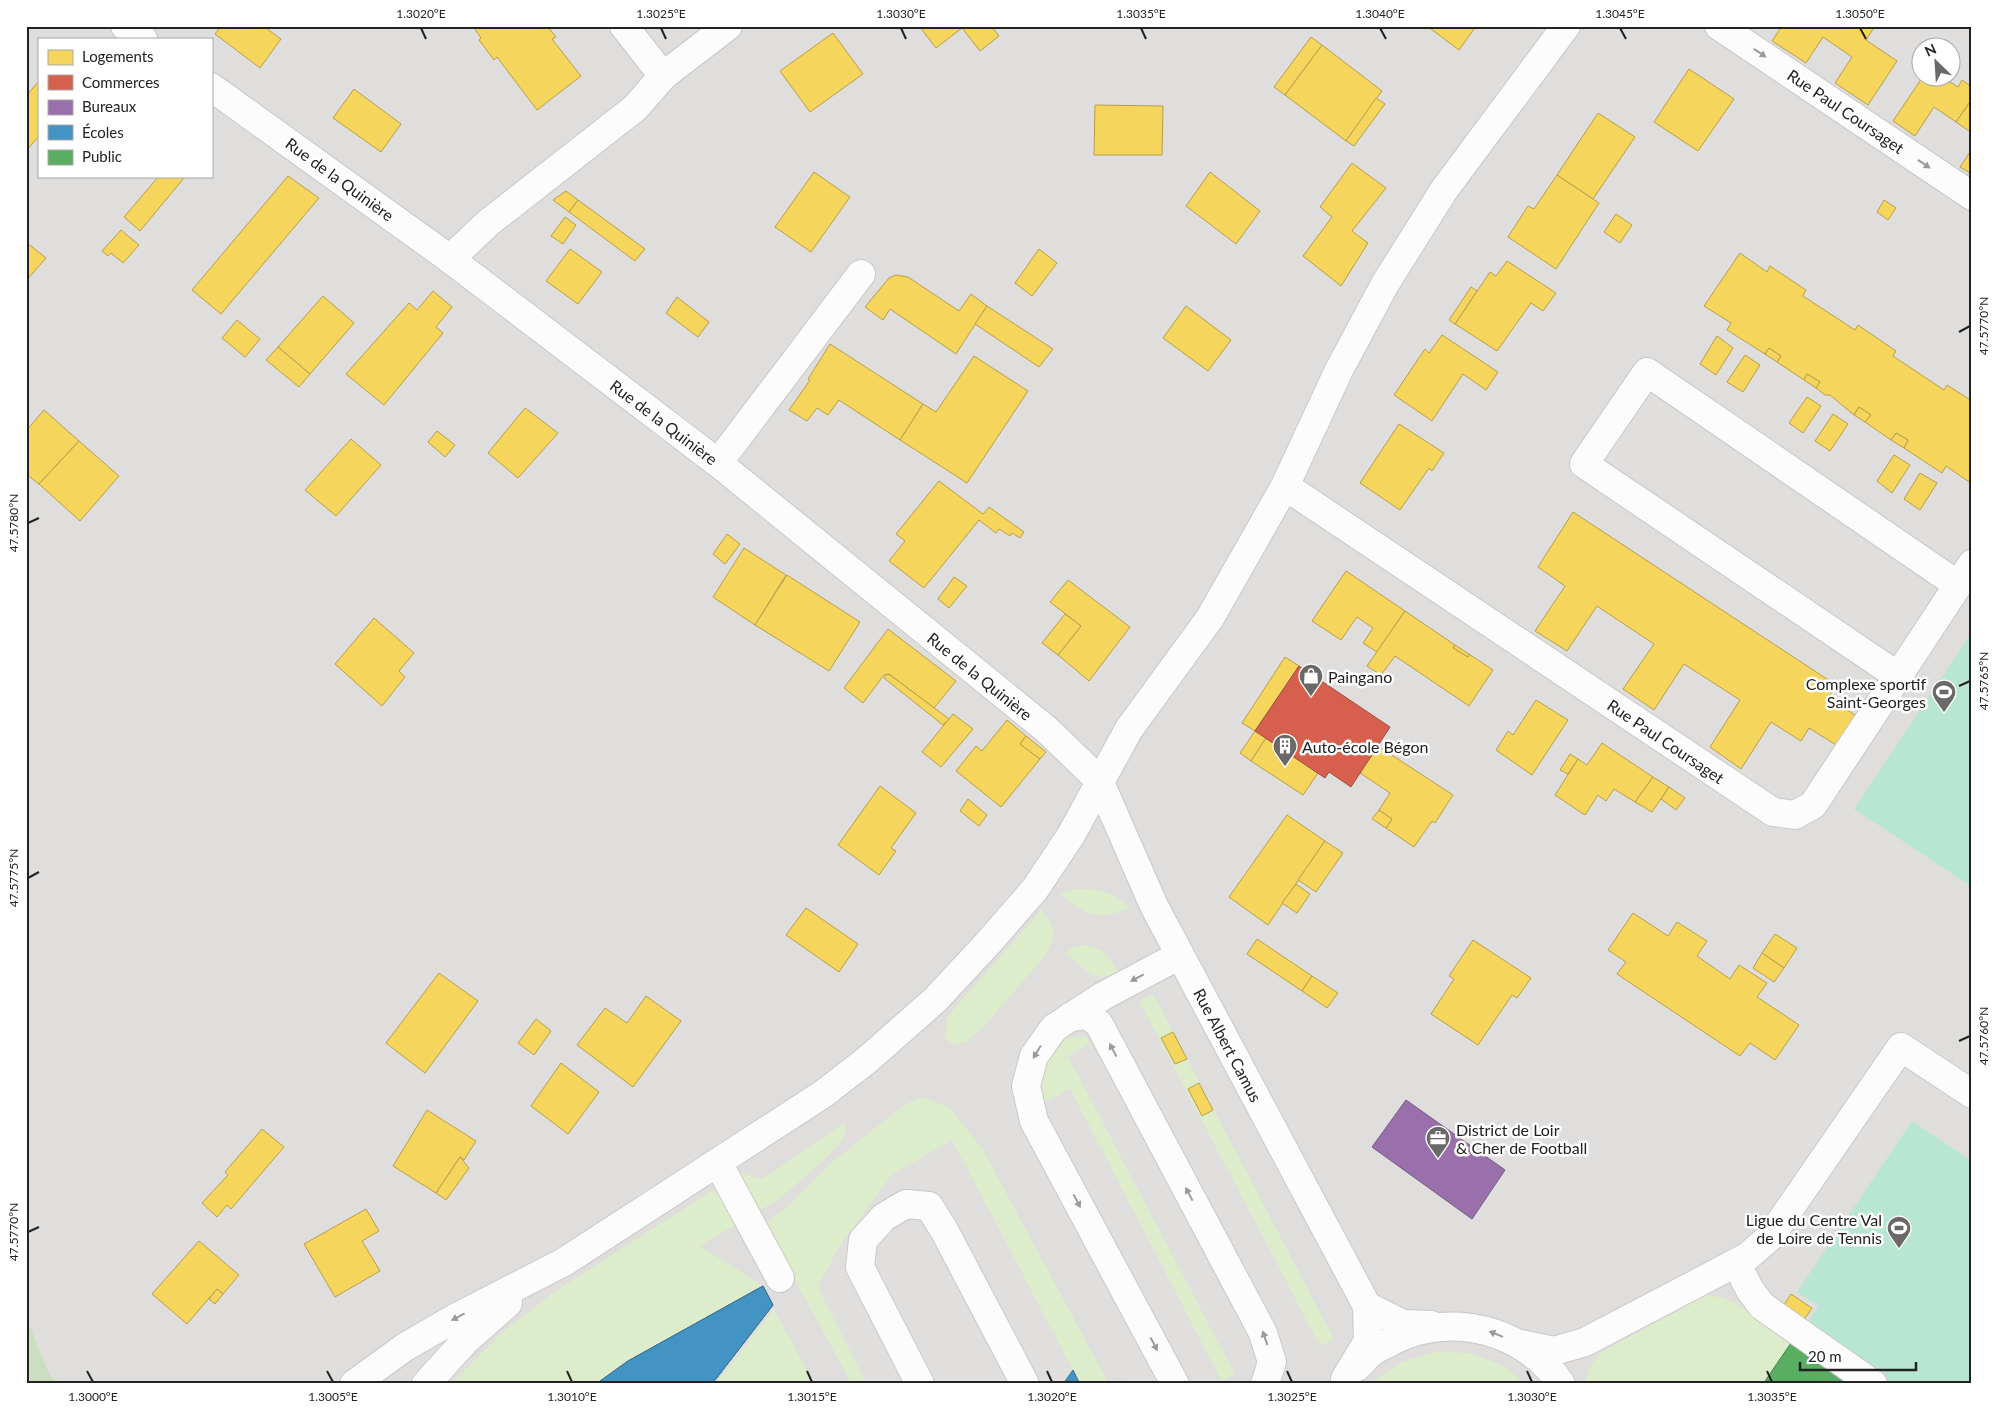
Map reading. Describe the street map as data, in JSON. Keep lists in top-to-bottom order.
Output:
{
  "streets": {
    "street": ["Rue Paul Coursaget", "Rue de la Quinière", "Rue Albert Camus"]
  },
  "crossings": [
    ["Rue de la Quinière", "Rue Albert Camus"]
  ],
  "places": {
    "shop": ["Paingano"],
    "sports": ["Complexe sportif Saint-Georges", "Ligue du Centre Val de Loire de Tennis"],
    "building": ["Auto-école Bégon"],
    "office": ["District de Loir & Cher de Football"]
  },
  "legend": [
    "Logements",
    "Commerces",
    "Bureaux",
    "Écoles",
    "Public"
  ],
  "scale_bar": "20 m",
  "north": "top left",
  "coordinates": [
    "1.3020°E",
    "1.3025°E",
    "1.3030°E",
    "1.3035°E",
    "1.3040°E",
    "1.3045°E",
    "1.3050°E",
    "47.5770°N",
    "47.5780°N",
    "47.5765°N",
    "47.5775°N",
    "47.5760°N",
    "1.3000°E",
    "1.3005°E",
    "1.3010°E",
    "1.3015°E"
  ]
}
